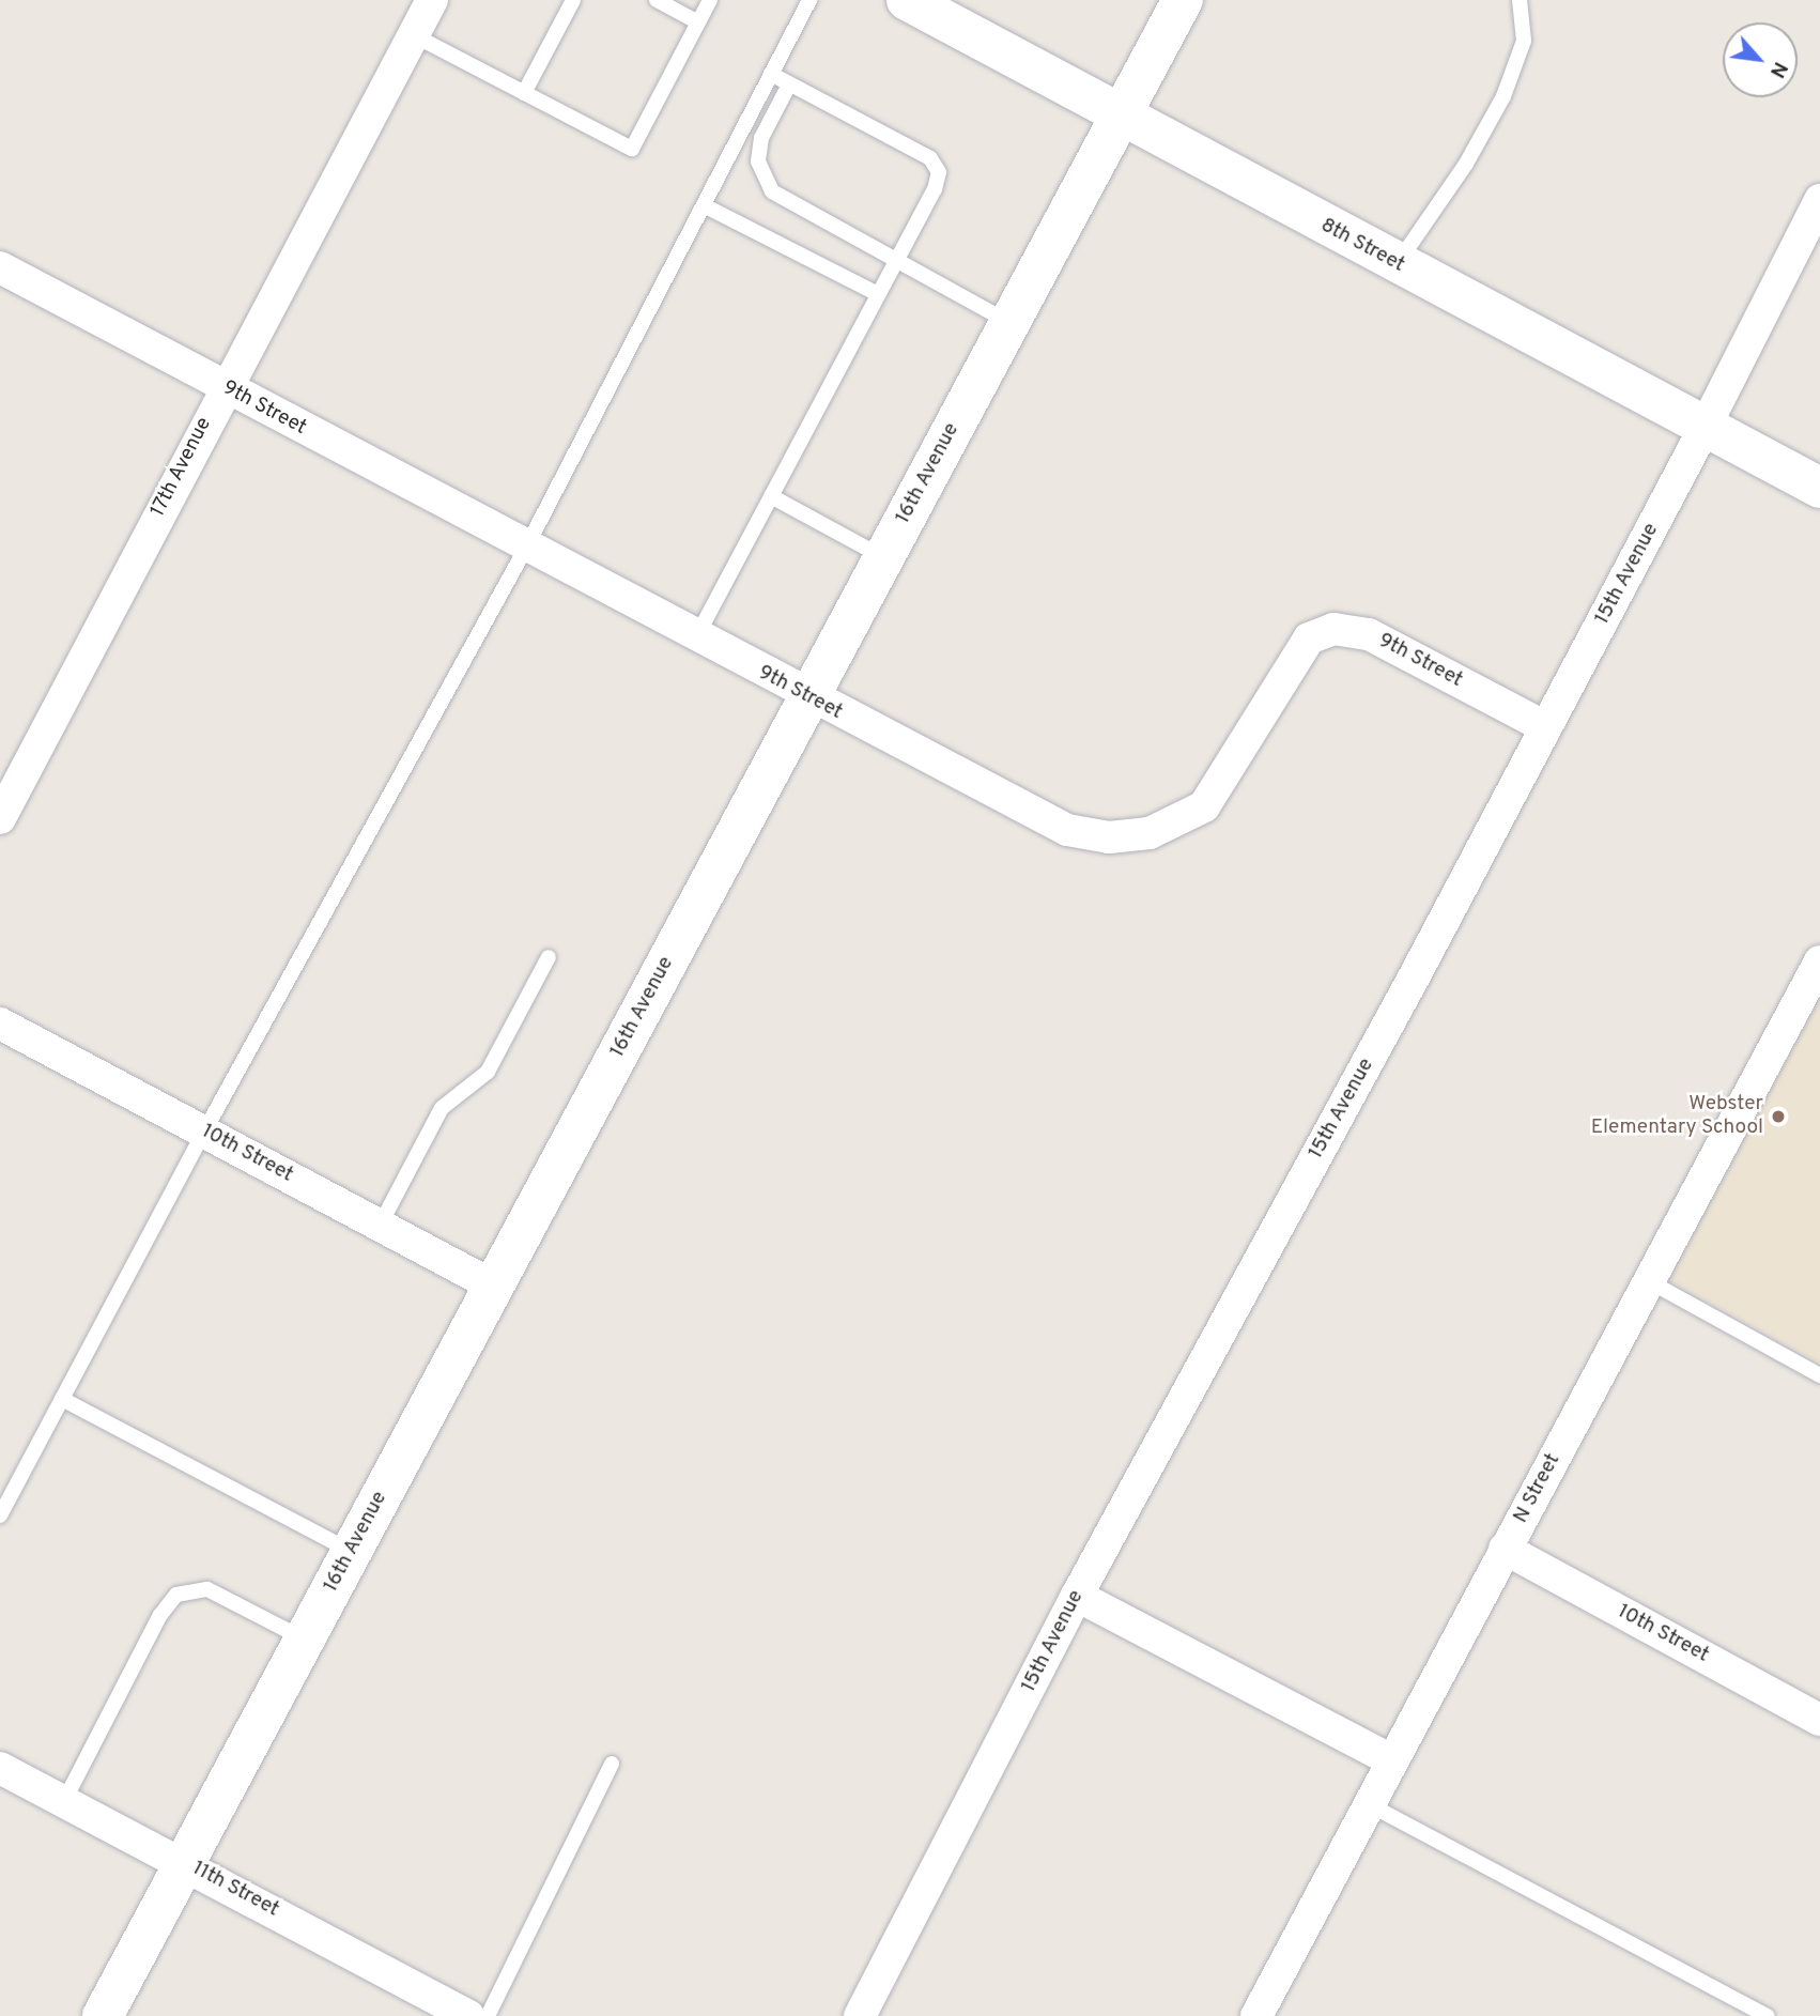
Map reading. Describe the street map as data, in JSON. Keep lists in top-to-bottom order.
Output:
{
  "streets": {
    "main road": ["8th Street", "16th Avenue"],
    "street": [
      "9th Street",
      "17th Avenue",
      "15th Avenue",
      "10th Street",
      "N Street",
      "11th Street"
    ]
  },
  "crossings": [
    ["8th Street", "16th Avenue"],
    ["8th Street", "15th Avenue"],
    ["9th Street", "17th Avenue"],
    ["9th Street", "16th Avenue"],
    ["9th Street", "15th Avenue"],
    ["16th Avenue", "10th Street"],
    ["16th Avenue", "11th Street"],
    ["10th Street", "N Street"]
  ],
  "places": ["Webster Elementary School"],
  "north": "bottom right"
}
